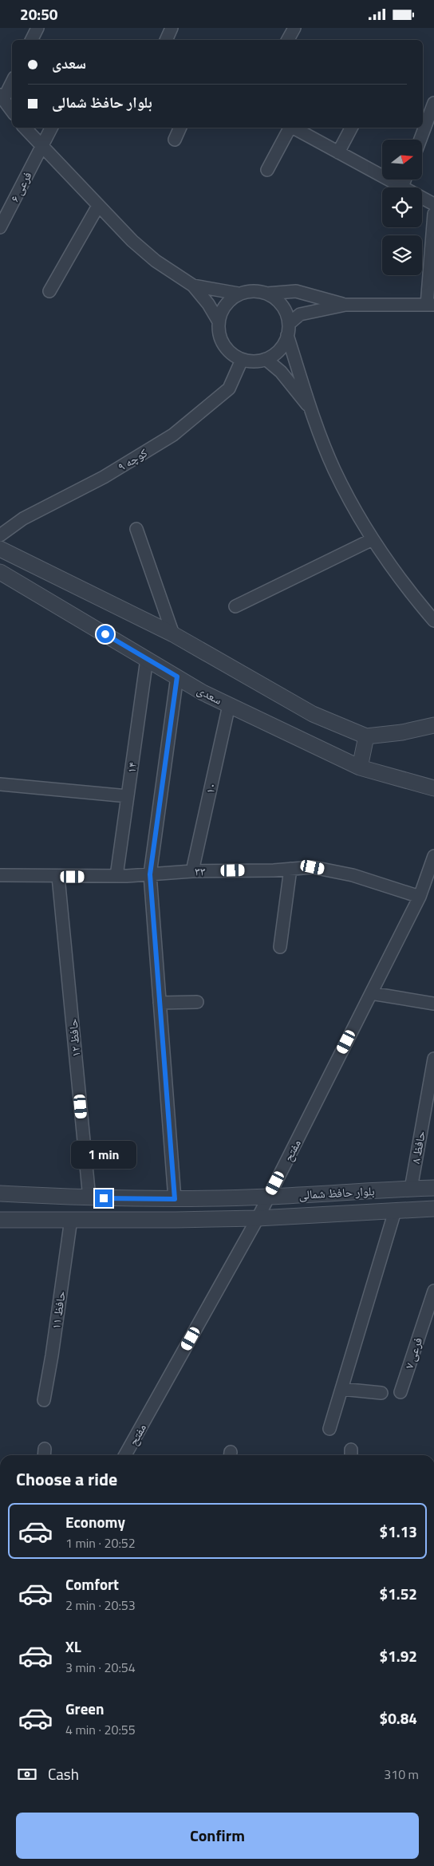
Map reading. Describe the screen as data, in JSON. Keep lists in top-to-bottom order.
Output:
{
  "streets": {
    "street": [
      "فرعی ۶",
      "کوچه ۹",
      "سعدی",
      "۱۴",
      "۱۰",
      "۳۳",
      "حافظ ۱۲",
      "حافظ ۸",
      "مفتح",
      "بلوار حافظ شمالی",
      "حافظ ۱۱",
      "فرعی ۷"
    ]
  },
  "crossings": [
    ["سعدی", "۱۴"],
    ["سعدی", "۱۰"],
    ["۱۴", "۳۳"],
    ["۱۰", "۳۳"],
    ["۳۳", "حافظ ۱۲"],
    ["۳۳", "مفتح"],
    ["حافظ ۱۲", "بلوار حافظ شمالی"],
    ["حافظ ۸", "بلوار حافظ شمالی"],
    ["مفتح", "بلوار حافظ شمالی"],
    ["بلوار حافظ شمالی", "حافظ ۱۱"]
  ],
  "north": "right",
  "page": {
    "status": "20:50",
    "banner": ["سعدی", "بلوار حافظ شمالی"],
    "bubble": "1 min",
    "heading": "Choose a ride",
    "list": [
      {
        "name": "Economy",
        "note": "1 min · 20:52",
        "value": "$1.13"
      },
      {
        "name": "Comfort",
        "note": "2 min · 20:53",
        "value": "$1.52"
      },
      {
        "name": "XL",
        "note": "3 min · 20:54",
        "value": "$1.92"
      },
      {
        "name": "Green",
        "note": "4 min · 20:55",
        "value": "$0.84"
      }
    ],
    "pay": ["Cash", "310 m"],
    "buttons": "Confirm"
  }
}
